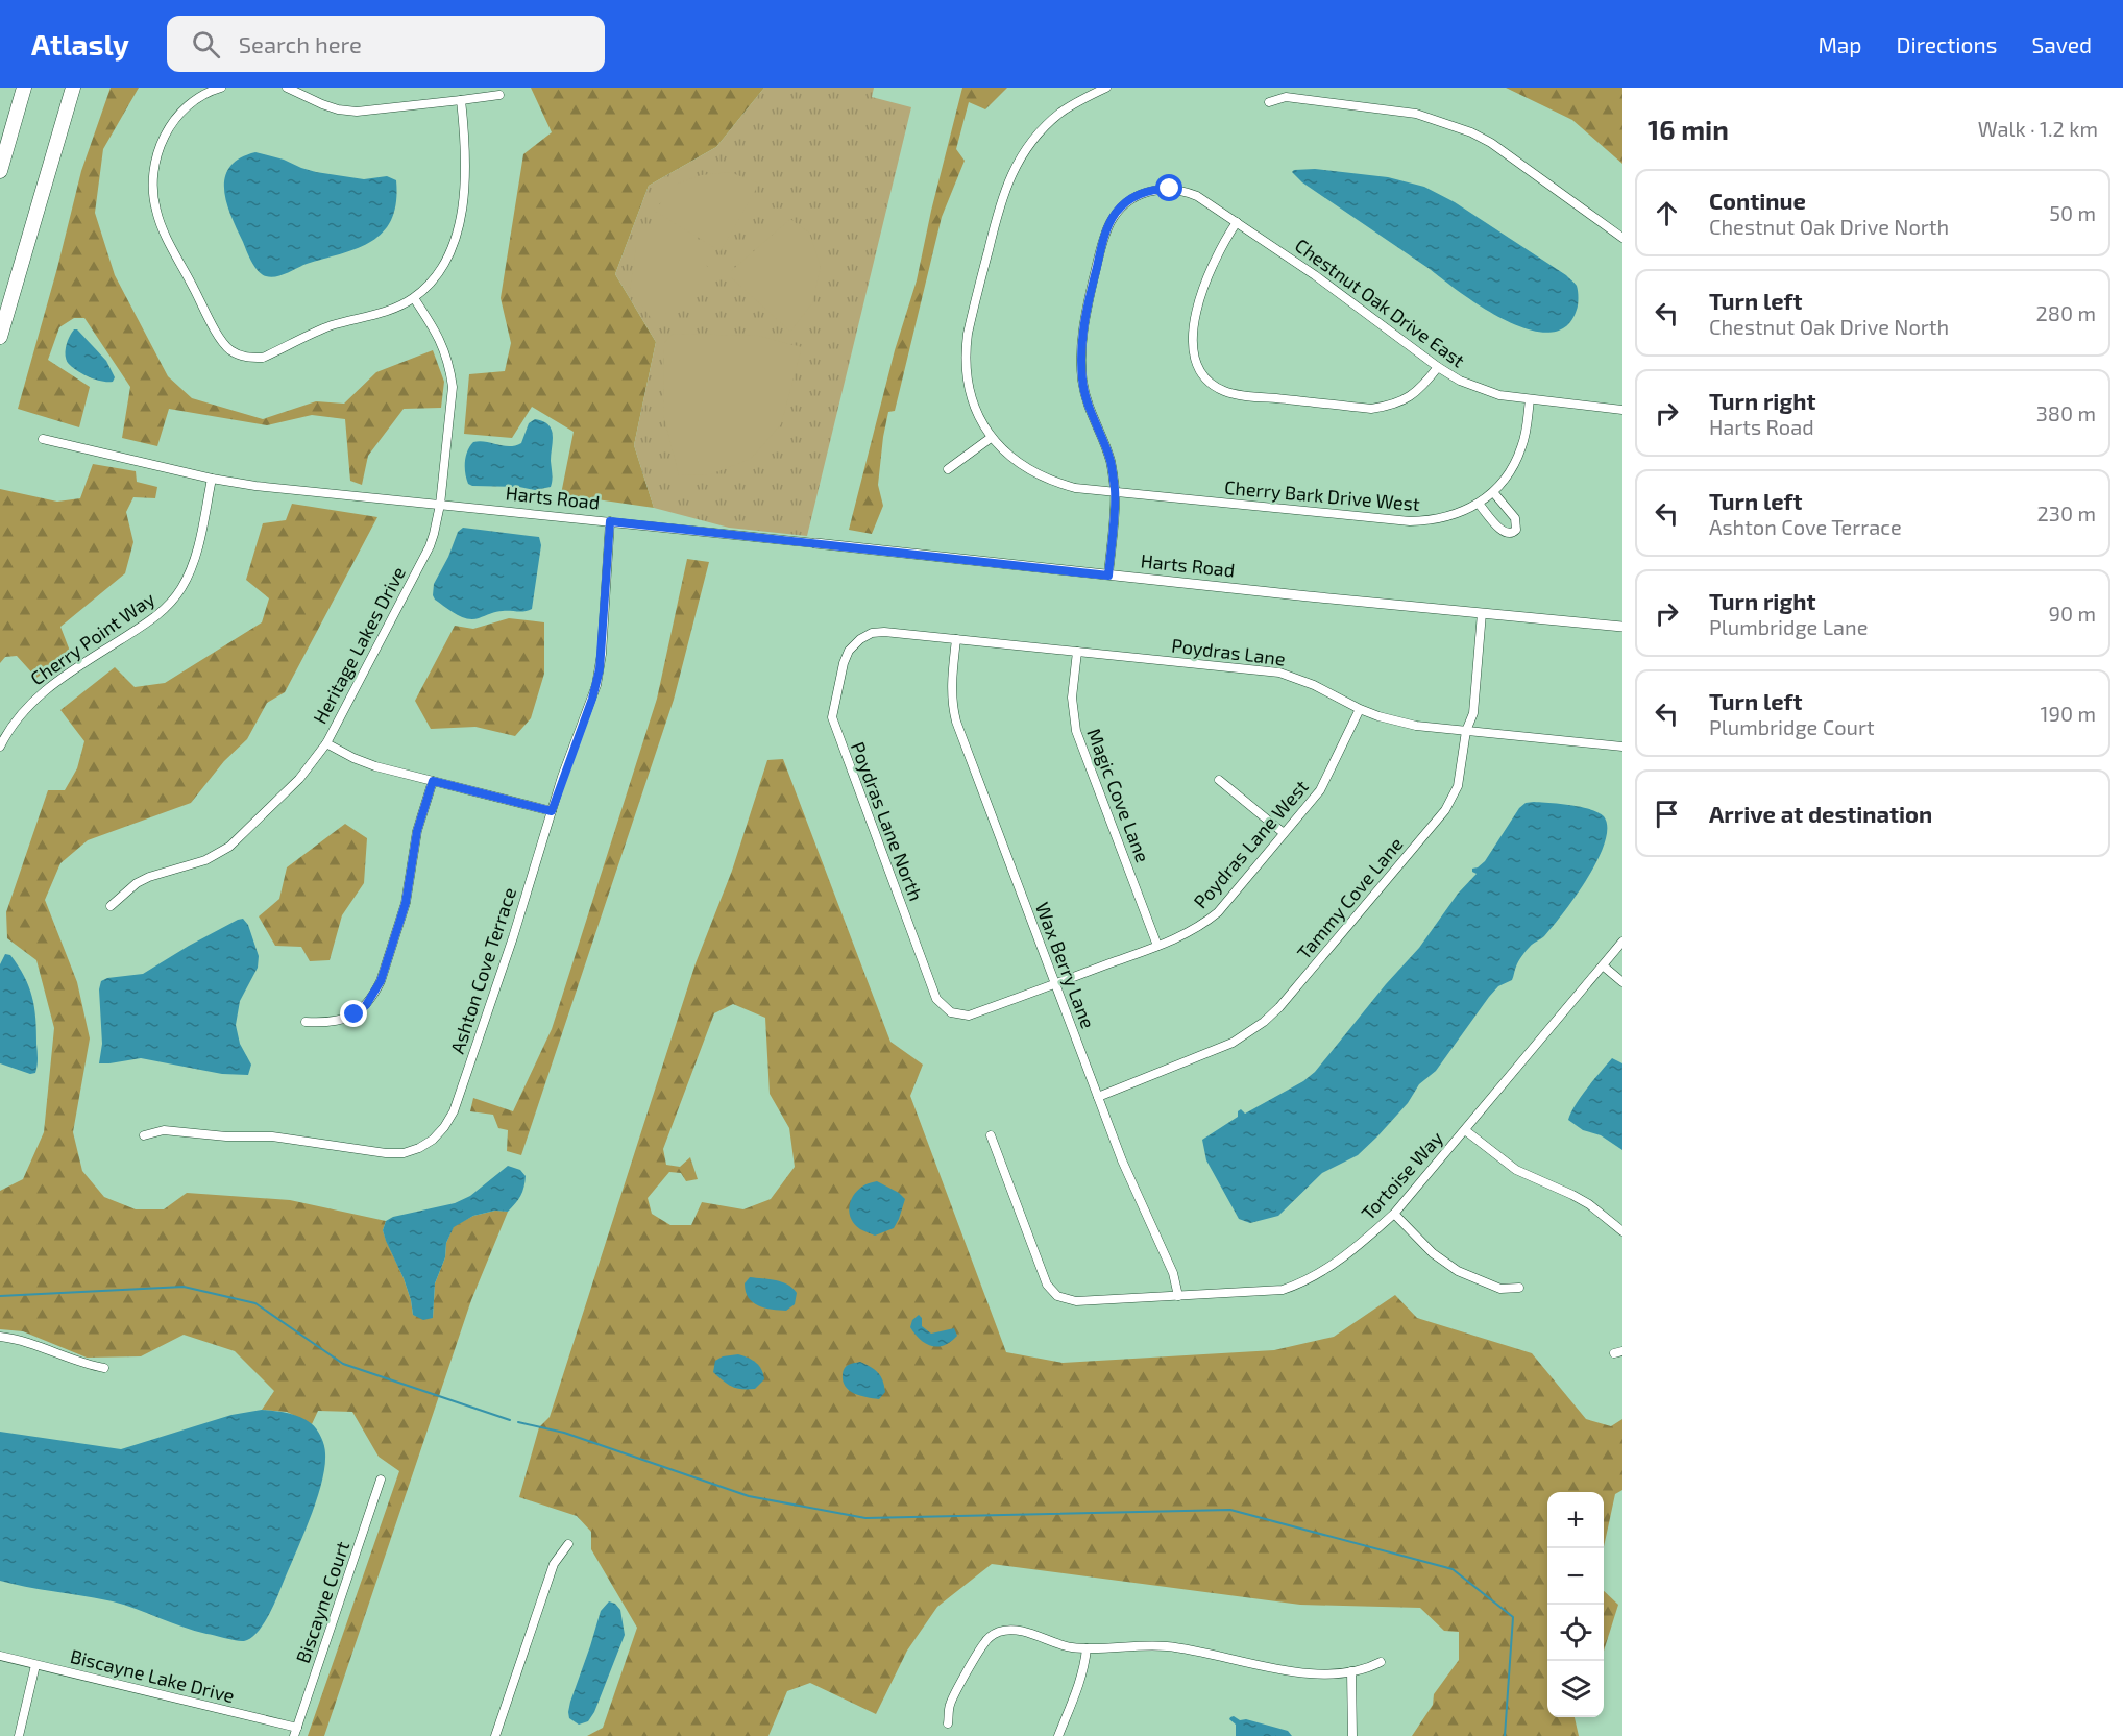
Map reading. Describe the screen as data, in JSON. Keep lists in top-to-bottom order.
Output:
{
  "streets": {
    "street": [
      "Chestnut Oak Drive East",
      "Cherry Bark Drive West",
      "Harts Road",
      "Cherry Point Way",
      "Heritage Lakes Drive",
      "Poydras Lane",
      "Magic Cove Lane",
      "Poydras Lane North",
      "Poydras Lane West",
      "Tammy Cove Lane",
      "Wax Berry Lane",
      "Ashton Cove Terrace",
      "Tortoise Way",
      "Biscayne Court",
      "Biscayne Lake Drive"
    ]
  },
  "crossings": [
    ["Chestnut Oak Drive East", "Cherry Bark Drive West"],
    ["Harts Road", "Cherry Point Way"],
    ["Harts Road", "Heritage Lakes Drive"],
    ["Harts Road", "Tammy Cove Lane"],
    ["Harts Road", "Ashton Cove Terrace"],
    ["Poydras Lane", "Magic Cove Lane"],
    ["Poydras Lane", "Poydras Lane North"],
    ["Poydras Lane", "Poydras Lane West"],
    ["Poydras Lane", "Tammy Cove Lane"],
    ["Poydras Lane", "Wax Berry Lane"],
    ["Magic Cove Lane", "Poydras Lane West"],
    ["Poydras Lane North", "Poydras Lane West"],
    ["Poydras Lane West", "Wax Berry Lane"],
    ["Tammy Cove Lane", "Wax Berry Lane"],
    ["Wax Berry Lane", "Tortoise Way"],
    ["Biscayne Court", "Biscayne Lake Drive"]
  ],
  "page": {
    "header": "Atlasly",
    "search": "Search here",
    "nav": ["Map", "Directions", "Saved"],
    "heading": ["16 min", "Walk · 1.2 km"],
    "list": [
      ["Continue", "Chestnut Oak Drive North", "50 m"],
      ["Turn left", "Chestnut Oak Drive North", "280 m"],
      ["Turn right", "Harts Road", "380 m"],
      ["Turn left", "Ashton Cove Terrace", "230 m"],
      ["Turn right", "Plumbridge Lane", "90 m"],
      ["Turn left", "Plumbridge Court", "190 m"],
      "Arrive at destination"
    ],
    "map_buttons": ["+", "−"]
  }
}
